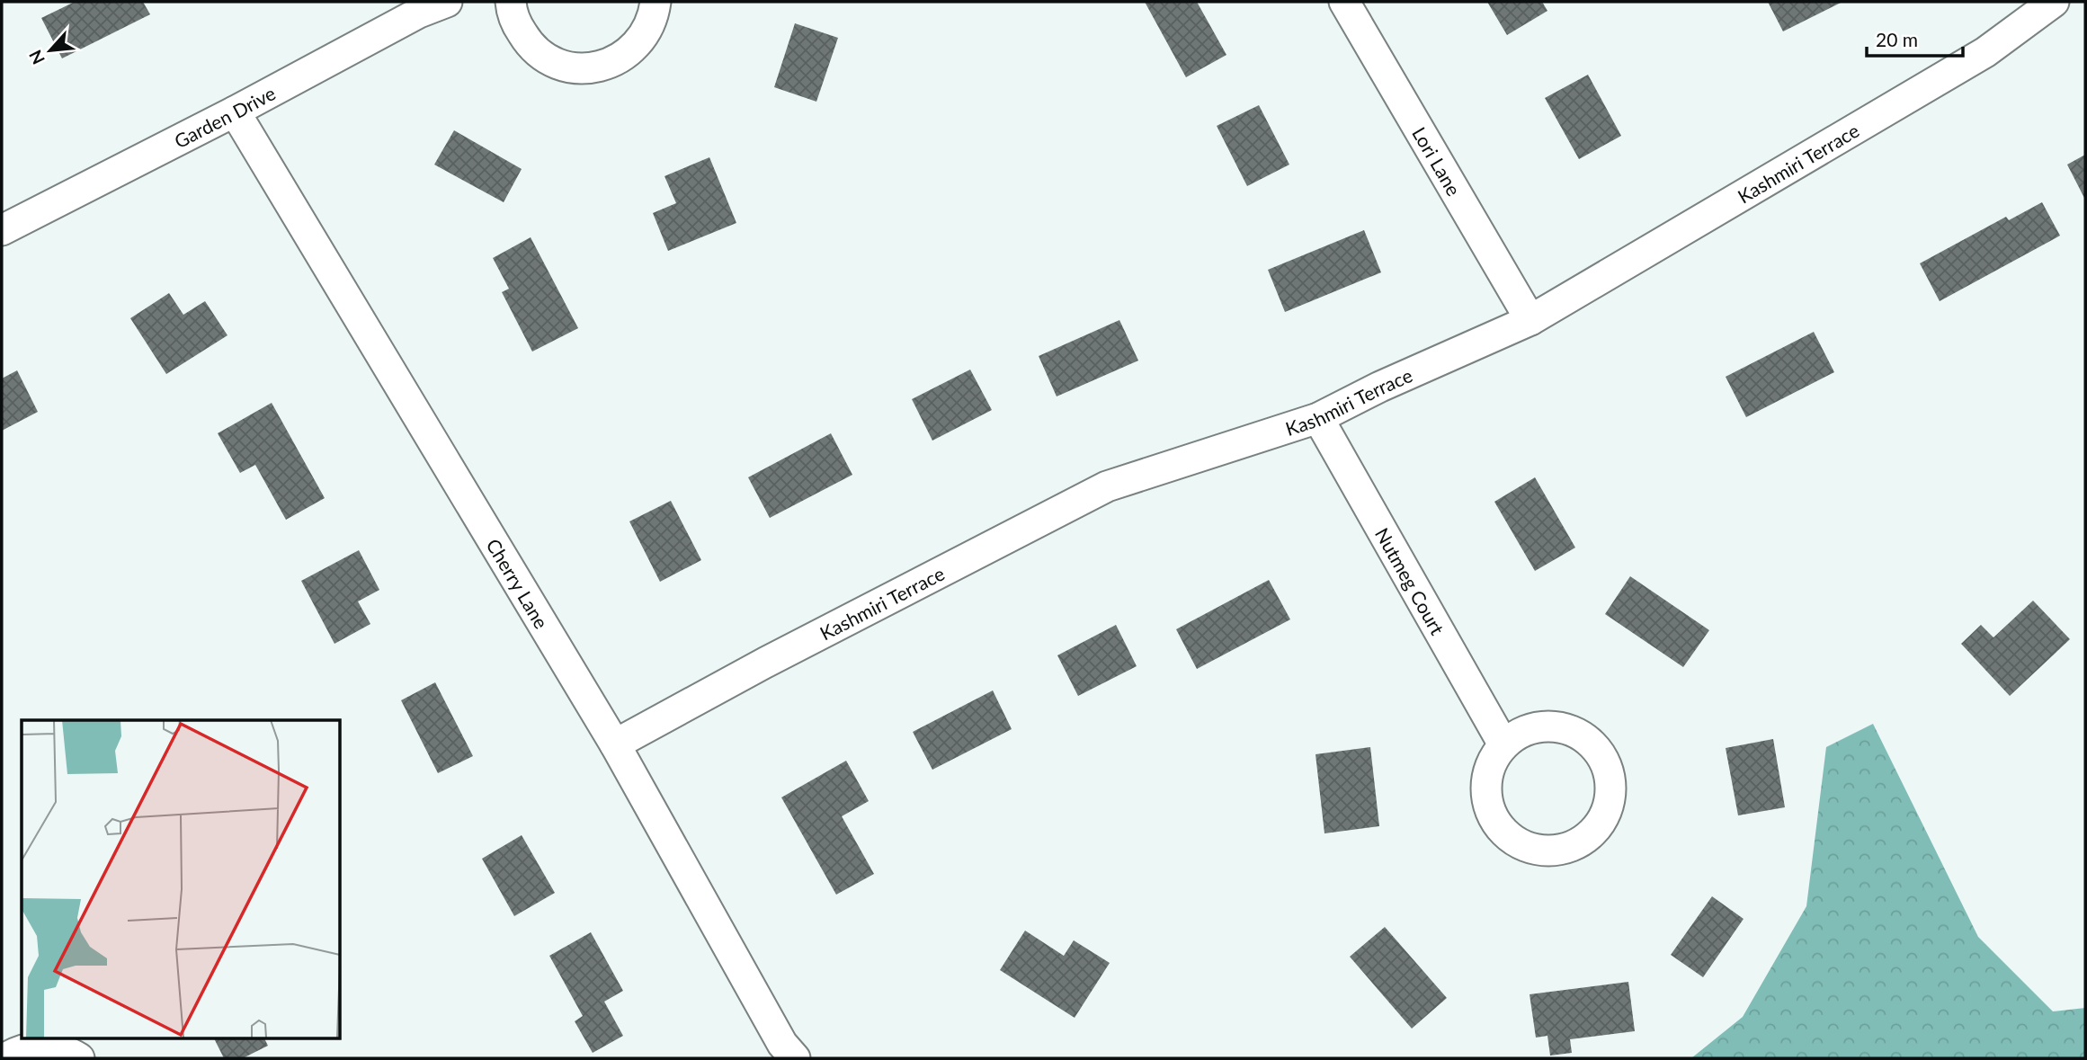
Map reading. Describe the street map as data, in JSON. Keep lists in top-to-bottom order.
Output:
{
  "streets": {
    "street": [
      "Garden Drive",
      "Lori Lane",
      "Kashmiri Terrace",
      "Nutmeg Court",
      "Cherry Lane"
    ]
  },
  "crossings": [
    ["Garden Drive", "Cherry Lane"],
    ["Lori Lane", "Kashmiri Terrace"],
    ["Kashmiri Terrace", "Nutmeg Court"],
    ["Kashmiri Terrace", "Cherry Lane"]
  ],
  "scale_bar": "20 m",
  "north": "bottom left"
}
